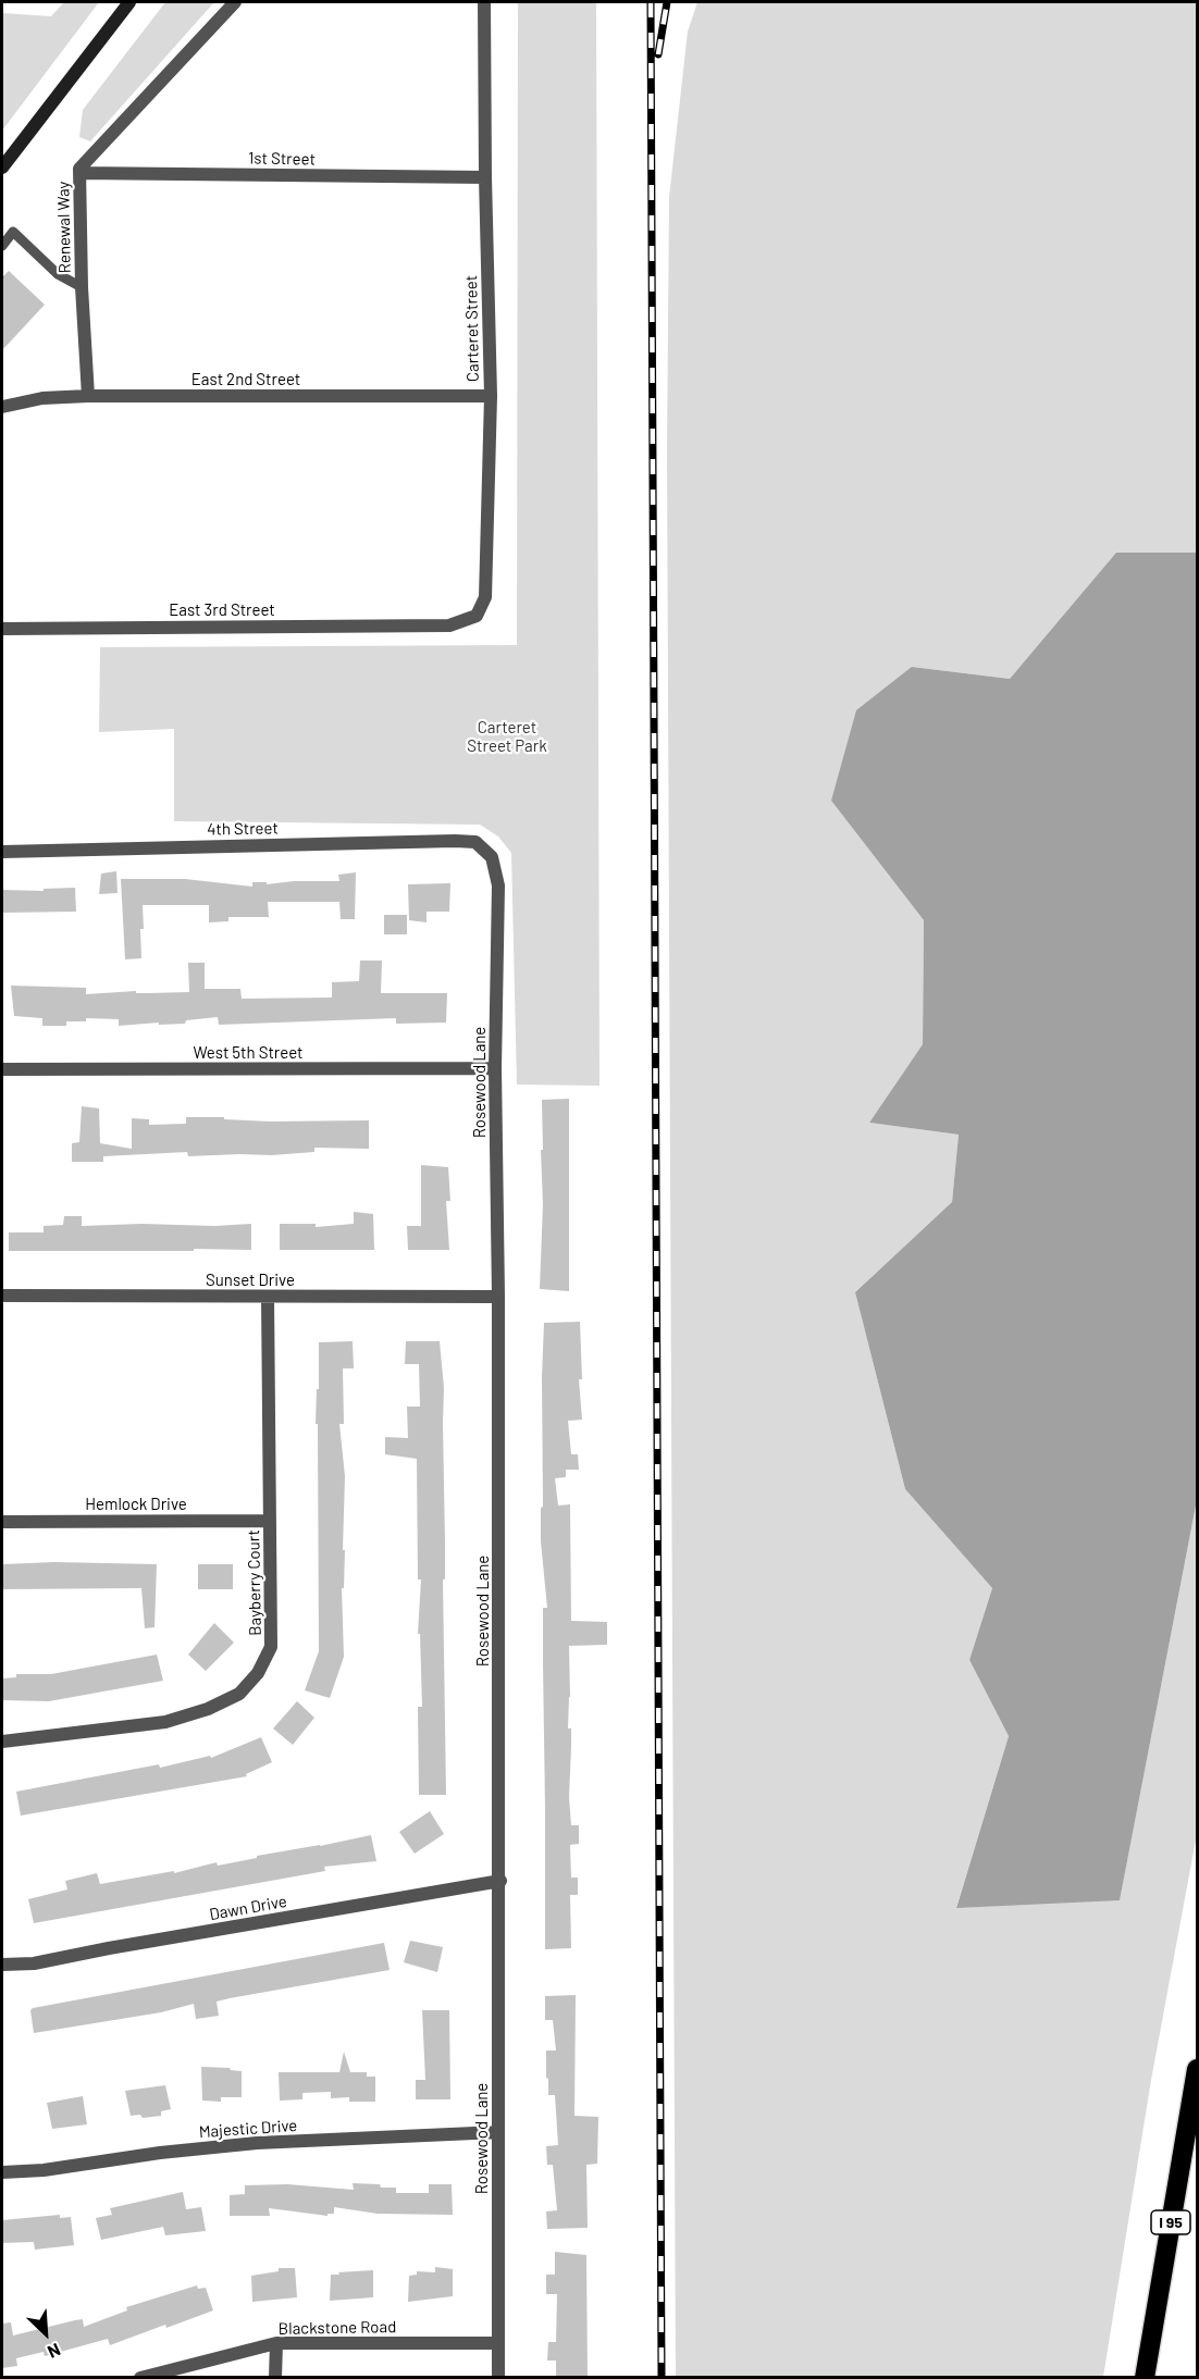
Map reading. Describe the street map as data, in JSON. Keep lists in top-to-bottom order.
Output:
{
  "streets": {
    "highway": ["I 95"],
    "street": [
      "1st Street",
      "Renewal Way",
      "Carteret Street",
      "East 2nd Street",
      "East 3rd Street",
      "4th Street",
      "West 5th Street",
      "Rosewood Lane",
      "Sunset Drive",
      "Hemlock Drive",
      "Bayberry Court",
      "Dawn Drive",
      "Majestic Drive",
      "Blackstone Road"
    ]
  },
  "crossings": [
    ["1st Street", "Renewal Way"],
    ["1st Street", "Carteret Street"],
    ["Renewal Way", "East 2nd Street"],
    ["Carteret Street", "East 2nd Street"],
    ["Carteret Street", "East 3rd Street"],
    ["4th Street", "Rosewood Lane"],
    ["West 5th Street", "Rosewood Lane"],
    ["Rosewood Lane", "Sunset Drive"],
    ["Rosewood Lane", "Dawn Drive"],
    ["Rosewood Lane", "Majestic Drive"],
    ["Rosewood Lane", "Blackstone Road"],
    ["Sunset Drive", "Bayberry Court"],
    ["Hemlock Drive", "Bayberry Court"]
  ],
  "parks": ["Carteret Street Park"],
  "north": "bottom right"
}
